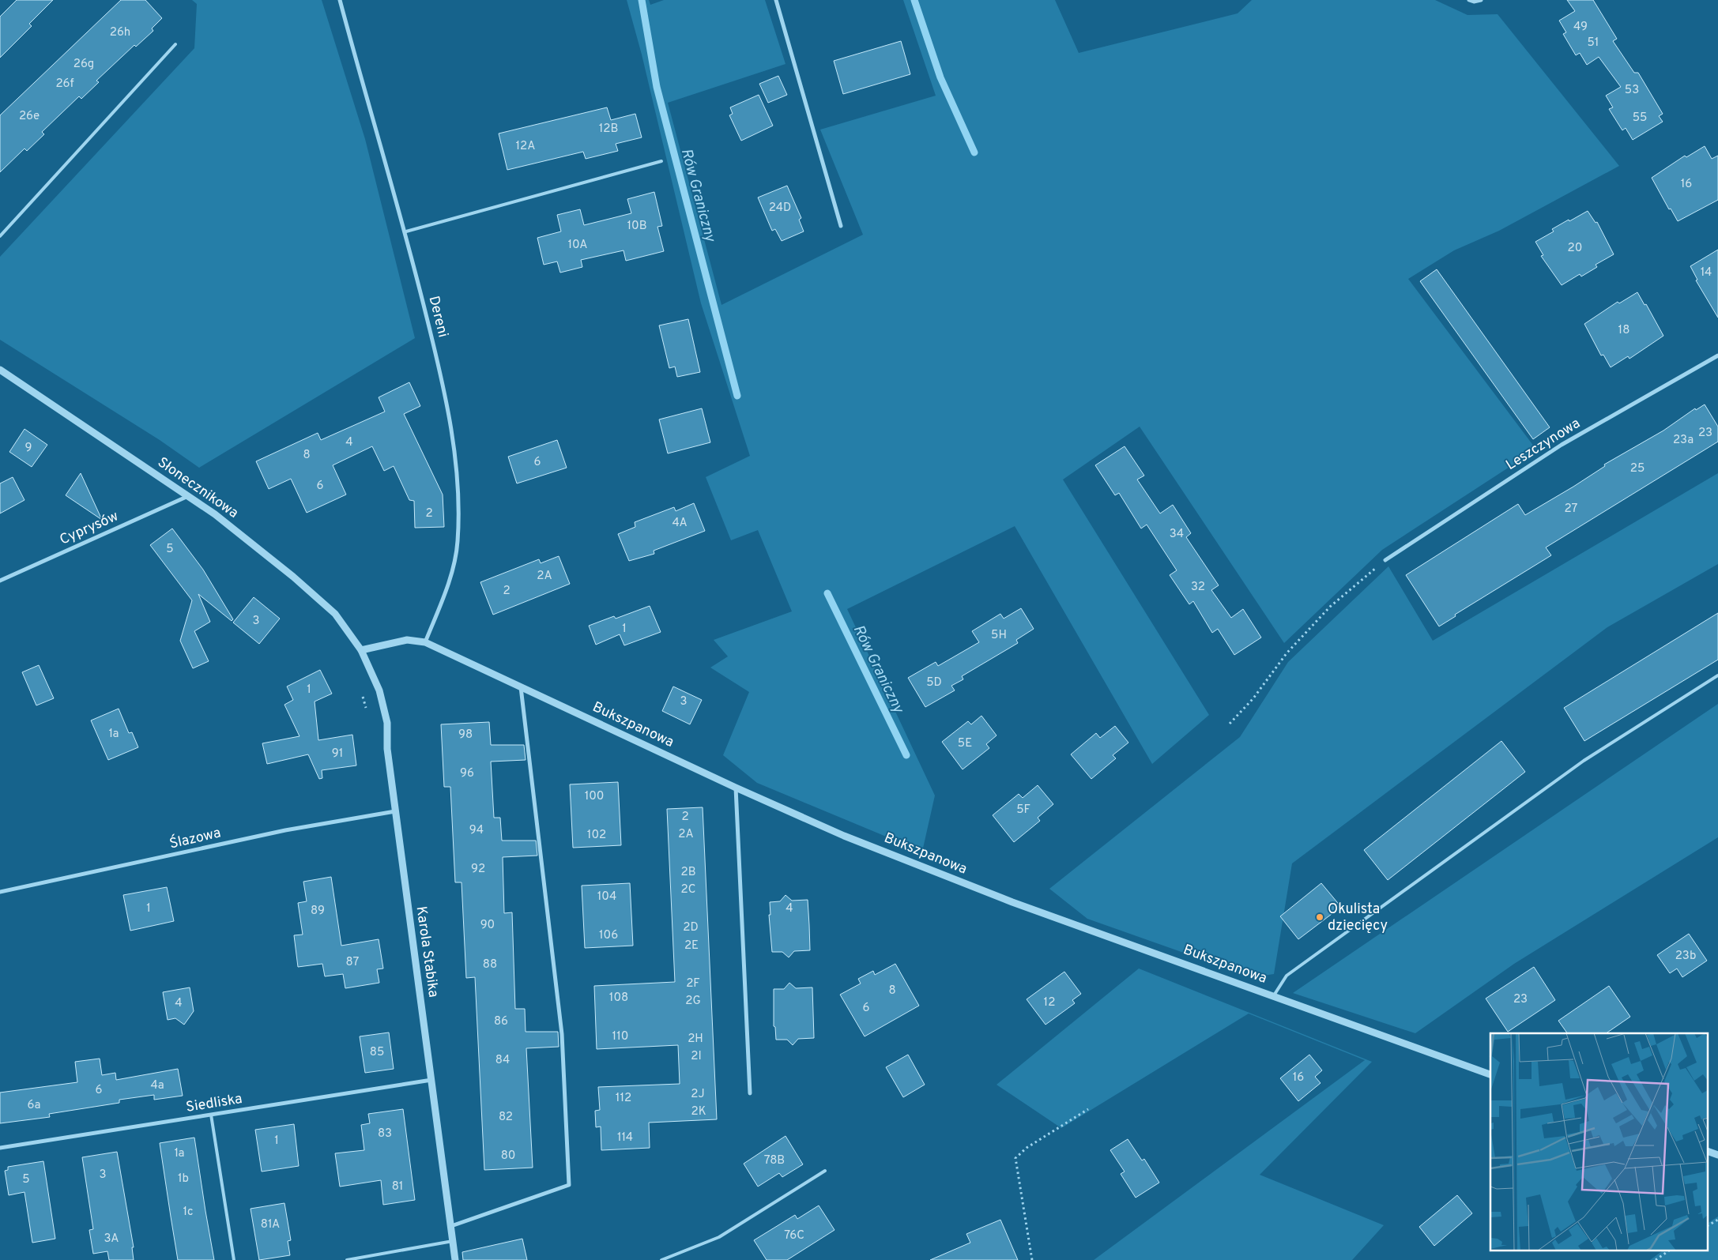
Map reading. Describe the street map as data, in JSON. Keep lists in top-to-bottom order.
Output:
{
  "streets": {
    "street": [
      "Dereni",
      "Leszczynowa",
      "Słonecznikowa",
      "Cyprysów",
      "Bukszpanowa",
      "Ślazowa",
      "Karola Stabika",
      "Siedliska"
    ]
  },
  "crossings": [
    ["Dereni", "Bukszpanowa"],
    ["Słonecznikowa", "Cyprysów"],
    ["Słonecznikowa", "Bukszpanowa"],
    ["Słonecznikowa", "Karola Stabika"],
    ["Bukszpanowa", "Karola Stabika"],
    ["Ślazowa", "Karola Stabika"],
    ["Karola Stabika", "Siedliska"]
  ],
  "water": ["Rów Graniczny"],
  "places": ["Okulista dziecięcy"],
  "house_numbers": [
    "49",
    "26h",
    "51",
    "26g",
    "26f",
    "53",
    "26e",
    "55",
    "12B",
    "12A",
    "16",
    "24D",
    "10B",
    "10A",
    "20",
    "14",
    "18",
    "23",
    "23a",
    "4",
    "9",
    "8",
    "6",
    "25",
    "6",
    "27",
    "2",
    "4A",
    "34",
    "5",
    "2A",
    "32",
    "2",
    "3",
    "1",
    "5H",
    "5D",
    "1",
    "3",
    "1a",
    "98",
    "5E",
    "91",
    "96",
    "100",
    "5F",
    "2",
    "94",
    "2A",
    "102",
    "92",
    "2B",
    "2C",
    "104",
    "1",
    "4",
    "89",
    "90",
    "2D",
    "106",
    "2E",
    "23b",
    "87",
    "88",
    "2F",
    "8",
    "108",
    "23",
    "2G",
    "12",
    "4",
    "6",
    "86",
    "110",
    "2H",
    "85",
    "2I",
    "84",
    "16",
    "4a",
    "6",
    "2J",
    "112",
    "6a",
    "2K",
    "82",
    "83",
    "114",
    "1",
    "1a",
    "80",
    "78B",
    "3",
    "1b",
    "5",
    "81",
    "1c",
    "81A",
    "76C",
    "3A"
  ]
}
